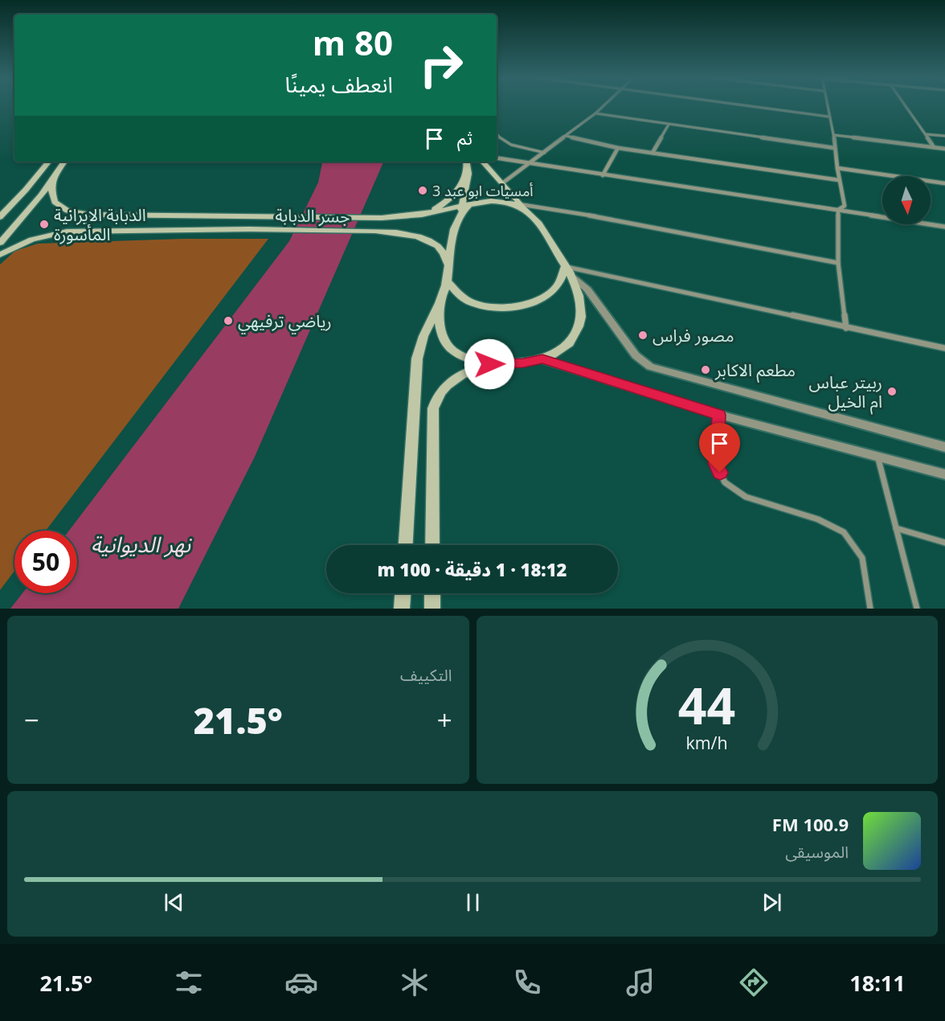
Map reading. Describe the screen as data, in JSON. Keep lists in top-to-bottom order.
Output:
{
  "streets": {
    "main road": ["جسر الدبابة"]
  },
  "water": ["نهر الديوانية"],
  "places": [
    "أمسيات ابو عبد 3",
    "الدبابة الايرانية المأسورة",
    "رياضي ترفيهي",
    "مصور فراس",
    "مطعم الاكابر",
    "ربيتر عباس ام الخيل"
  ],
  "north": "bottom",
  "page": {
    "turn": ["80 m", "انعطف يمينًا"],
    "then": "ثم",
    "limit": "50",
    "trip": "18:12 · 1 دقيقة · 100 m",
    "tile": "التكييف",
    "heat": ["−", "21.5°", "+"],
    "song": ["100.9 FM", "الموسيقى"],
    "tabs": ["18:11", "21.5°"],
    "gauge": ["44", "km/h"]
  }
}
